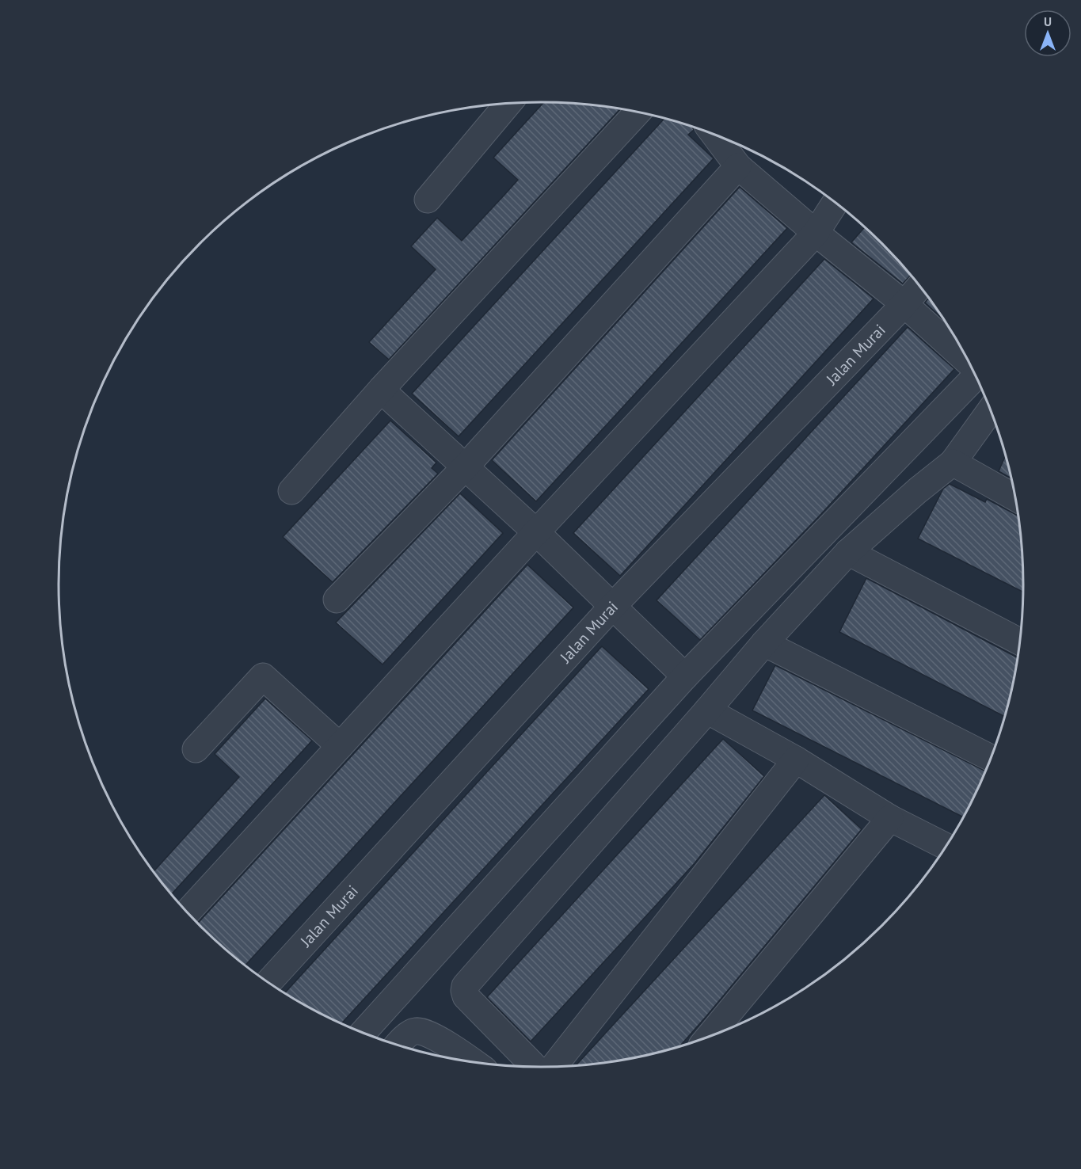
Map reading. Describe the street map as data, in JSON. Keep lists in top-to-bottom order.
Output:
{
  "streets": {
    "street": ["Jalan Murai"]
  },
  "north": "top"
}
